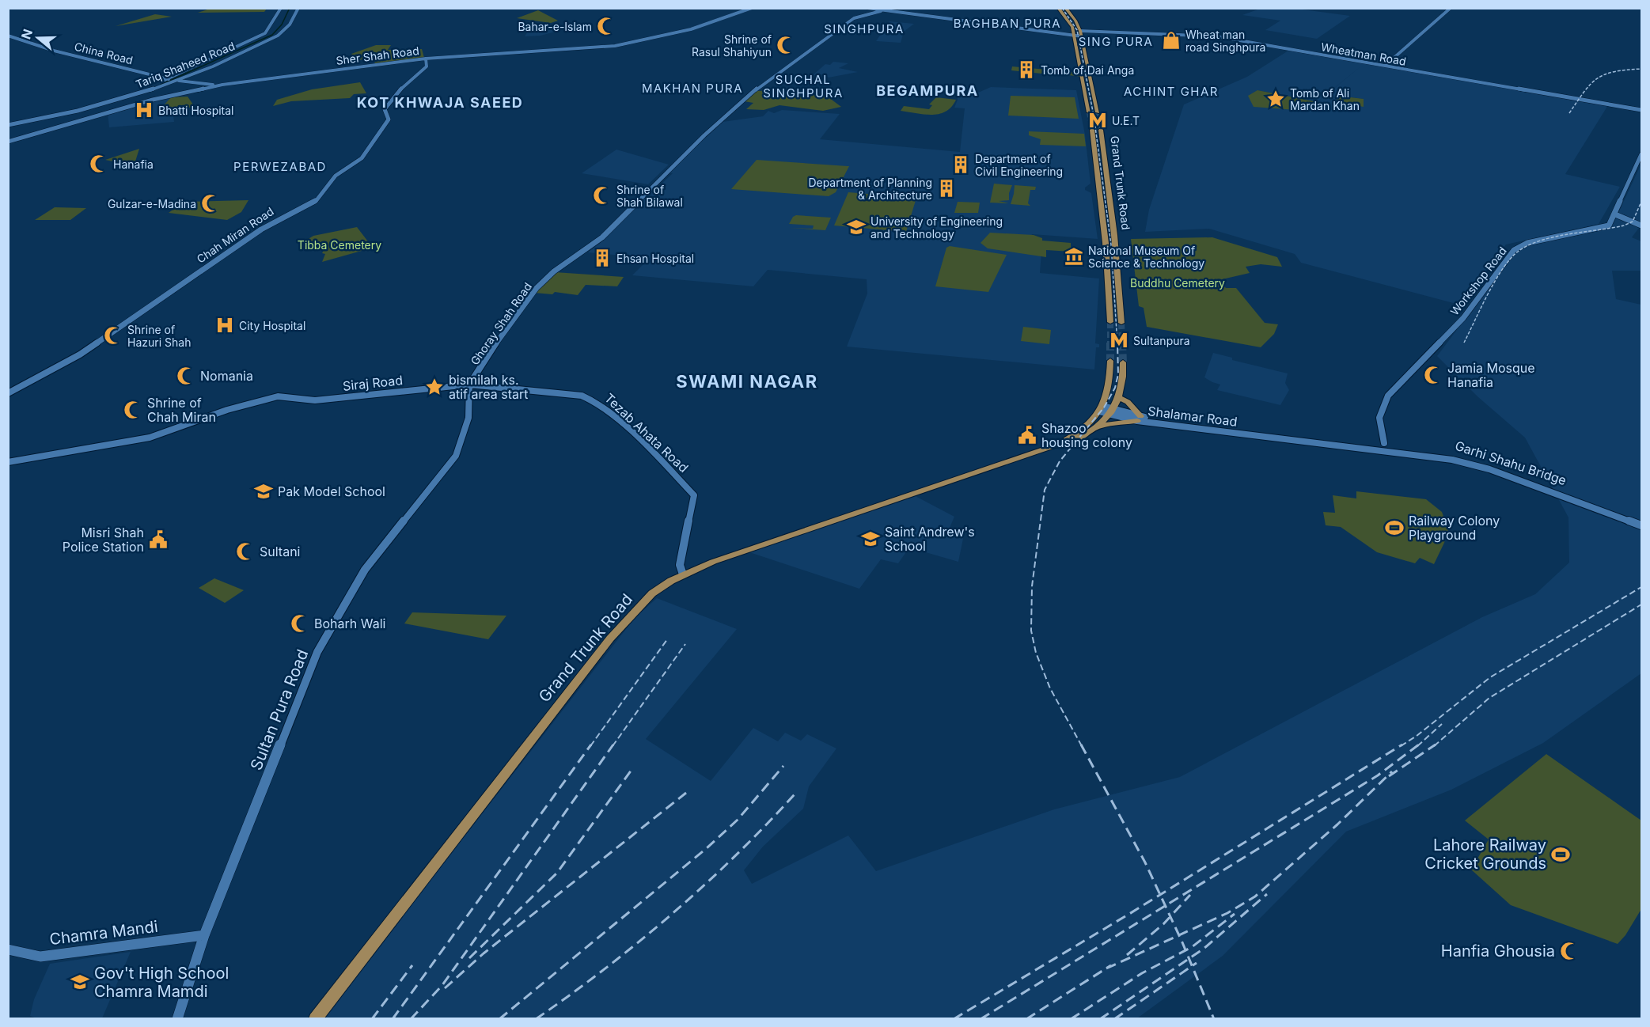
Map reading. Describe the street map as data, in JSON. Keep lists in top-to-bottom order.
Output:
{
  "streets": {
    "main road": [
      "China Road",
      "Wheatman Road",
      "Sher Shah Road",
      "Tariq Shaheed Road",
      "Grand Trunk Road",
      "Chah Miran Road",
      "Workshop Road",
      "Ghoray Shah Road",
      "Siraj Road",
      "Shalamar Road",
      "Tezab Ahata Road",
      "Garhi Shahu Bridge",
      "Sultan Pura Road",
      "Chamra Mandi"
    ]
  },
  "crossings": [
    ["China Road", "Sher Shah Road"],
    ["China Road", "Tariq Shaheed Road"],
    ["Sher Shah Road", "Chah Miran Road"],
    ["Grand Trunk Road", "Shalamar Road"],
    ["Grand Trunk Road", "Tezab Ahata Road"],
    ["Ghoray Shah Road", "Siraj Road"],
    ["Ghoray Shah Road", "Tezab Ahata Road"],
    ["Ghoray Shah Road", "Sultan Pura Road"],
    ["Siraj Road", "Tezab Ahata Road"],
    ["Siraj Road", "Sultan Pura Road"],
    ["Shalamar Road", "Garhi Shahu Bridge"],
    ["Tezab Ahata Road", "Sultan Pura Road"],
    ["Sultan Pura Road", "Chamra Mandi"]
  ],
  "districts": [
    "BAGHBAN PURA",
    "SINGHPURA",
    "SING PURA",
    "SUCHAL SINGHPURA",
    "MAKHAN PURA",
    "BEGAMPURA",
    "ACHINT GHAR",
    "KOT KHWAJA SAEED",
    "PERWEZABAD",
    "SWAMI NAGAR"
  ],
  "parks": ["Tibba Cemetery", "Buddhu Cemetery"],
  "places": {
    "mosque": [
      "Bahar-e-Islam",
      "Shrine of Rasul Shahiyun",
      "Hanafia",
      "Shrine of Shah Bilawal",
      "Gulzar-e-Madina",
      "Shrine of Hazuri Shah",
      "Jamia Mosque Hanafia",
      "Nomania",
      "Shrine of Chah Miran",
      "Sultani",
      "Boharh Wali",
      "Hanfia Ghousia"
    ],
    "shop": ["Wheat man road Singhpura"],
    "building": [
      "Tomb of Dai Anga",
      "Department of Civil Engineering",
      "Department of Planning & Architecture",
      "Ehsan Hospital"
    ],
    "place": ["Tomb of Ali Mardan Khan", "bismilah ks. atif area start"],
    "hospital": ["Bhatti Hospital", "City Hospital"],
    "metro station": ["U.E.T", "Sultanpura"],
    "school or university": [
      "University of Engineering and Technology",
      "Pak Model School",
      "Saint Andrew's School",
      "Gov't High School Chamra Mamdi"
    ],
    "museum": ["National Museum Of Science & Technology"],
    "public building": ["Shazoo housing colony", "Misri Shah Police Station"],
    "sports": ["Railway Colony Playground", "Lahore Railway Cricket Grounds"]
  },
  "north": "left"
}
